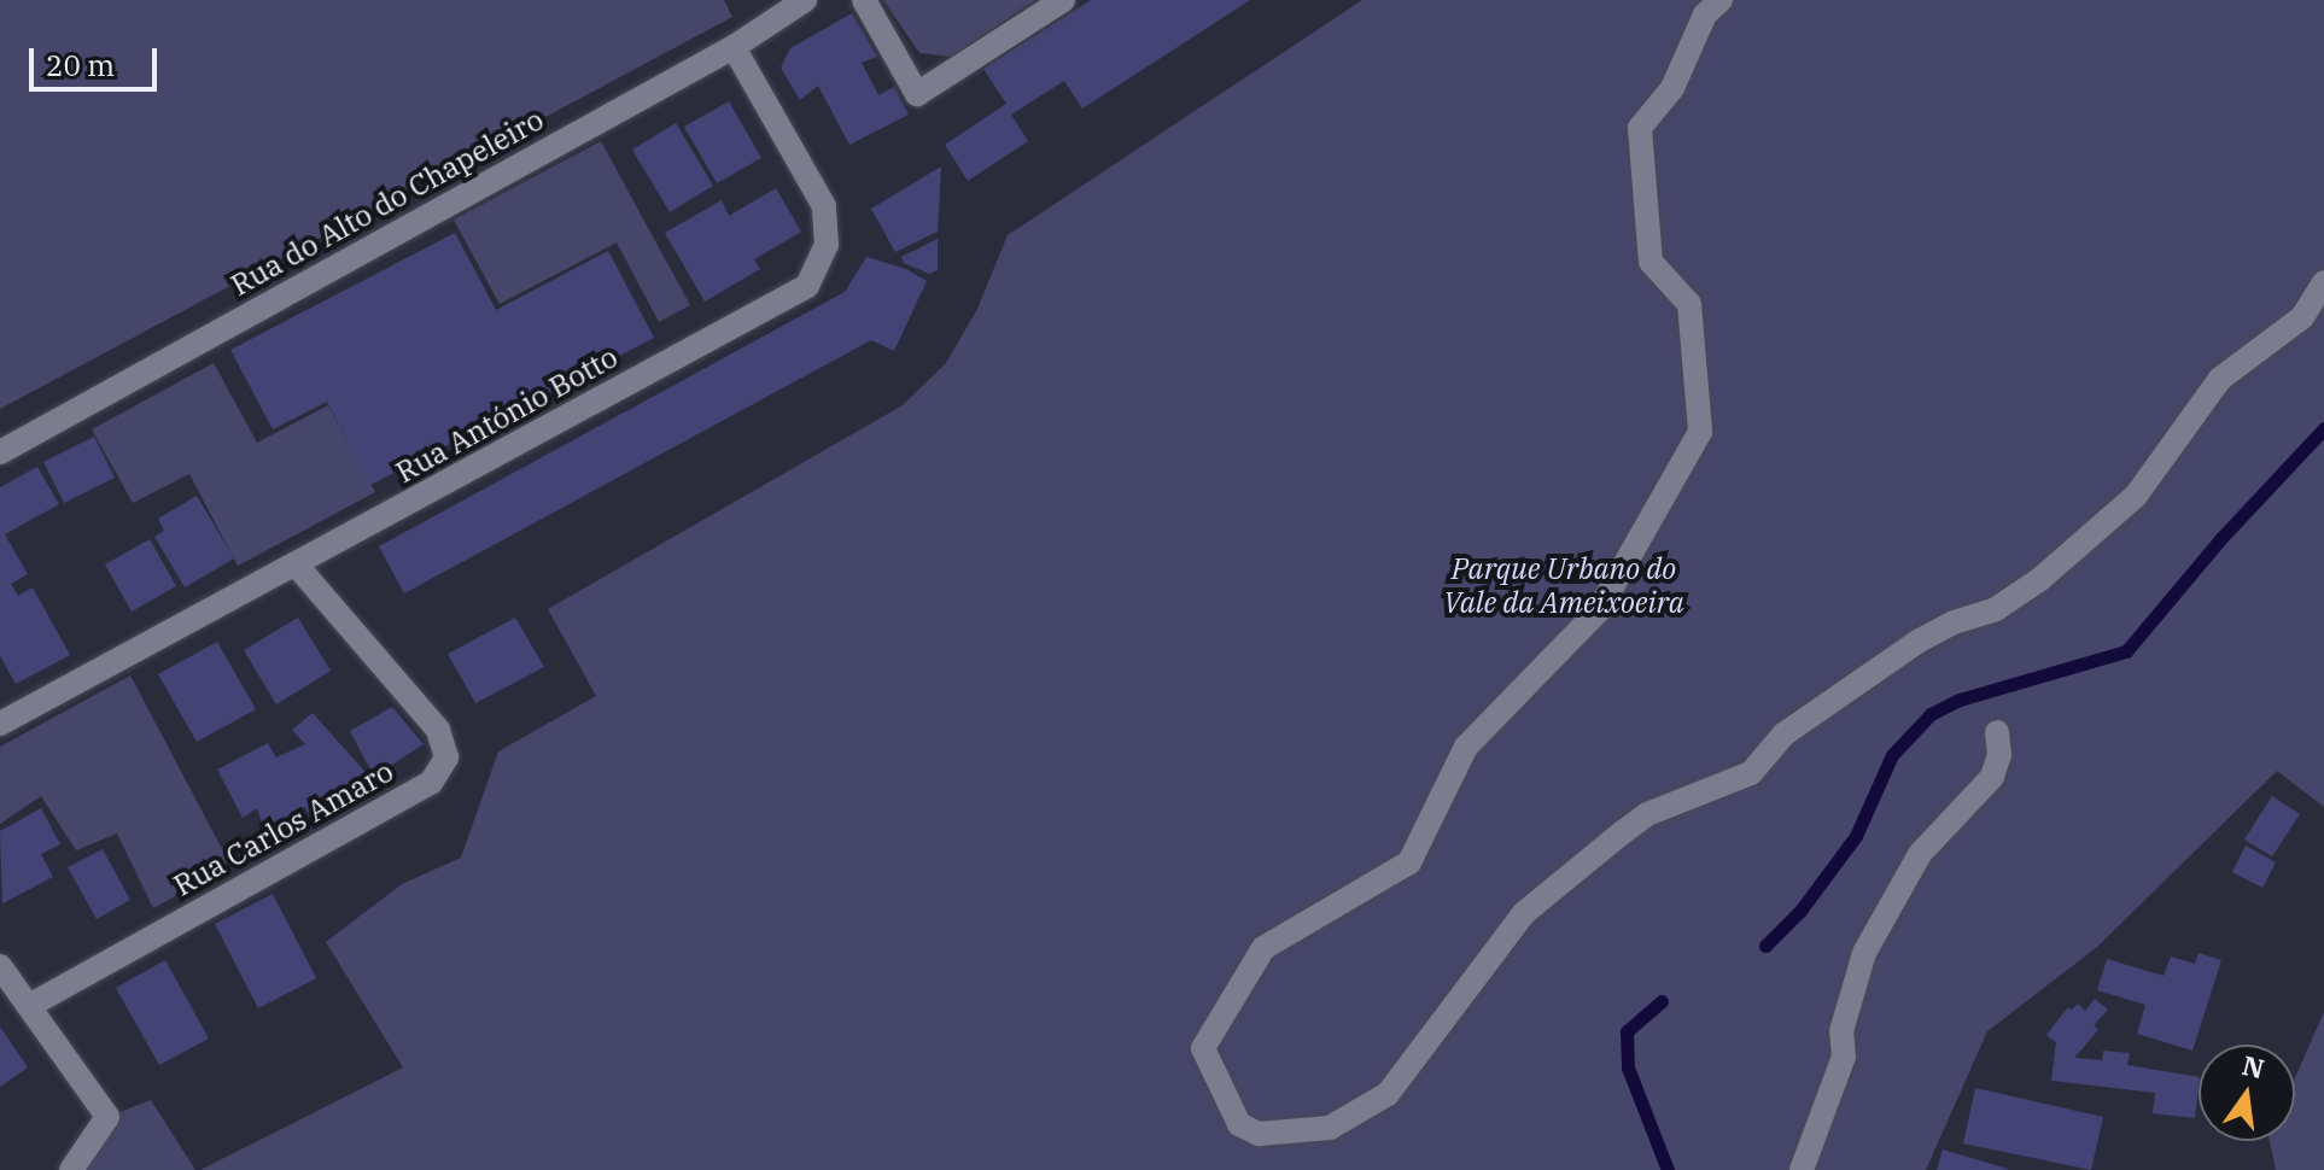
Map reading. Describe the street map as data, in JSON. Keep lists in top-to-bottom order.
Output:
{
  "streets": {
    "street": ["Rua do Alto do Chapeleiro", "Rua António Botto", "Rua Carlos Amaro"]
  },
  "crossings": [
    ["Rua do Alto do Chapeleiro", "Rua António Botto"],
    ["Rua António Botto", "Rua Carlos Amaro"]
  ],
  "parks": ["Parque Urbano do Vale da Ameixoeira"],
  "scale_bar": "20 m",
  "north": "top"
}
